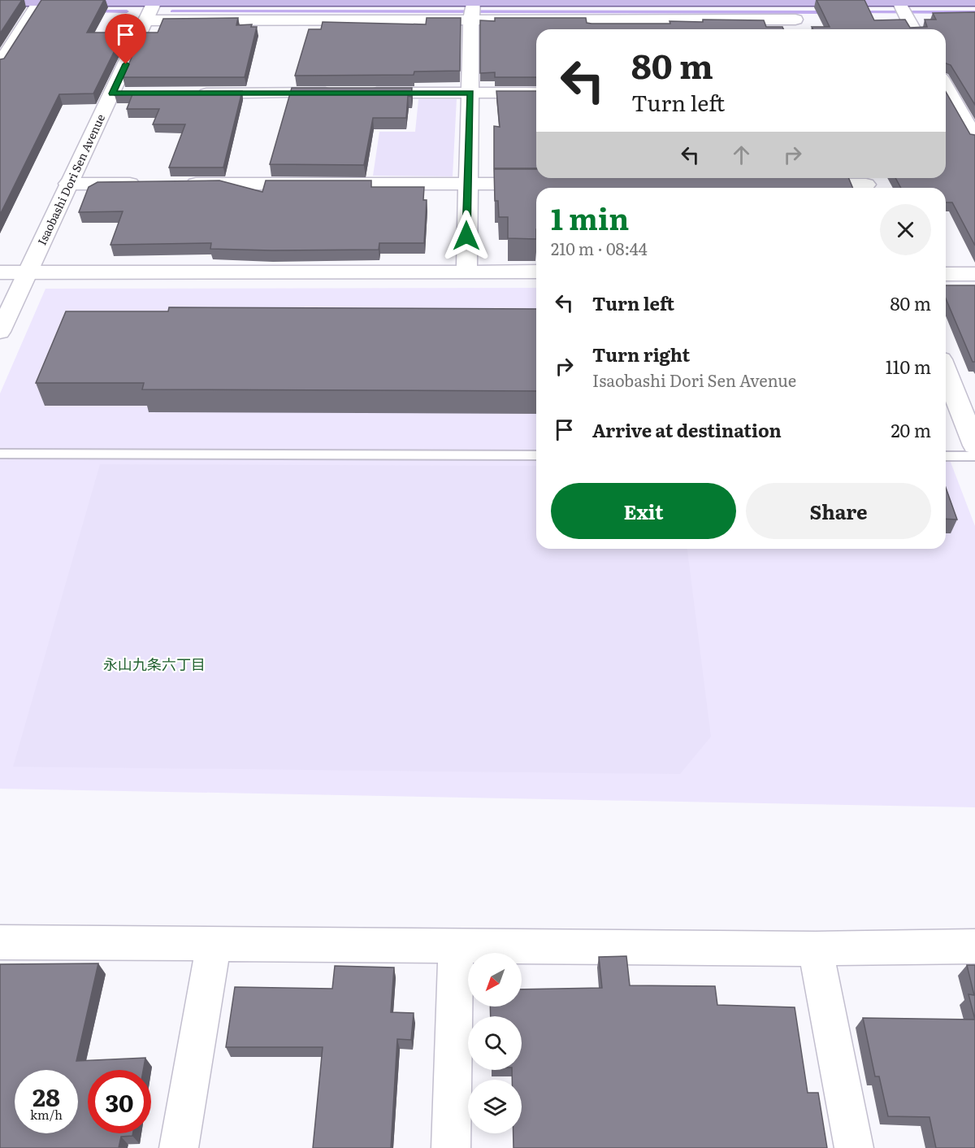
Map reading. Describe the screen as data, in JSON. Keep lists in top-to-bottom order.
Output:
{
  "streets": {
    "street": ["Isaobashi Dori Sen Avenue"]
  },
  "districts": ["永山九条六丁目"],
  "north": "bottom left",
  "page": {
    "turn": ["80 m", "Turn left"],
    "heading": ["1 min", "210 m · 08:44"],
    "list": [
      {
        "name": "Turn left",
        "value": "80 m"
      },
      {
        "name": "Turn right",
        "note": "Isaobashi Dori Sen Avenue",
        "value": "110 m"
      },
      {
        "name": "Arrive at destination",
        "value": "20 m"
      }
    ],
    "buttons": ["Exit", "Share"],
    "speed": "28 km/h",
    "limit": "30"
  }
}
